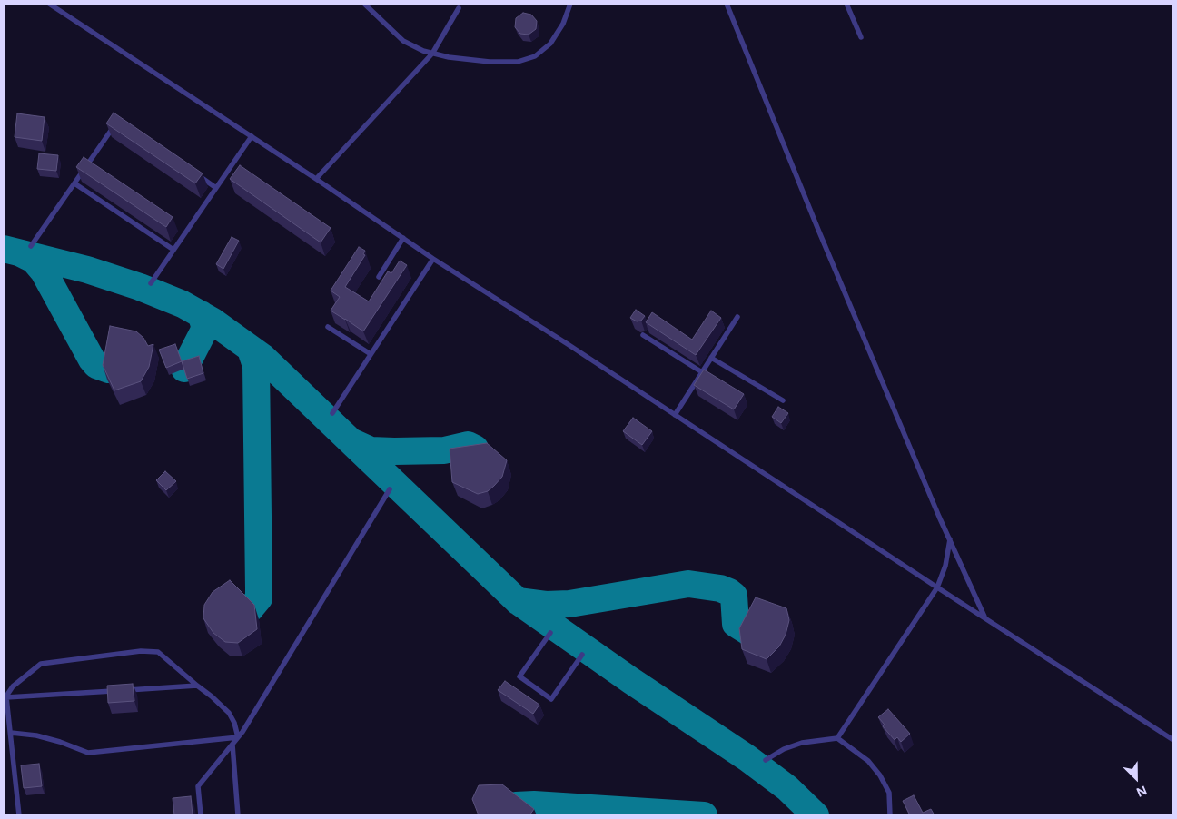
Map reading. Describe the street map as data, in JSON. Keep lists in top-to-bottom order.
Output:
{
  "north": "bottom right"
}
